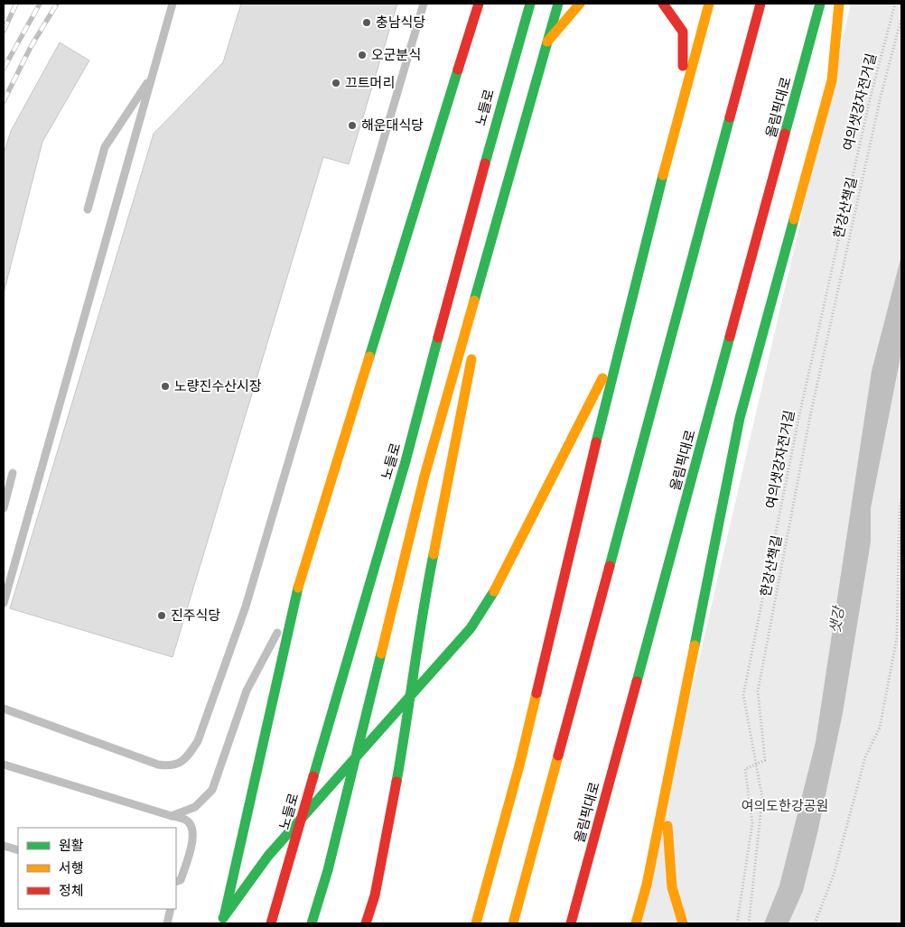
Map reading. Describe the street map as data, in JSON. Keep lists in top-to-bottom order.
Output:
{
  "streets": {
    "main road": ["노들로", "올림픽대로"],
    "path": ["여의샛강자전거길", "한강산책길"]
  },
  "crossings": [
    ["여의샛강자전거길", "한강산책길"]
  ],
  "water": ["샛강"],
  "parks": ["여의도한강공원"],
  "places": [
    "충남식당",
    "오군분식",
    "끄트머리",
    "해운대식당",
    "노량진수산시장",
    "진주식당"
  ],
  "legend": ["원활", "서행", "정체"]
}
